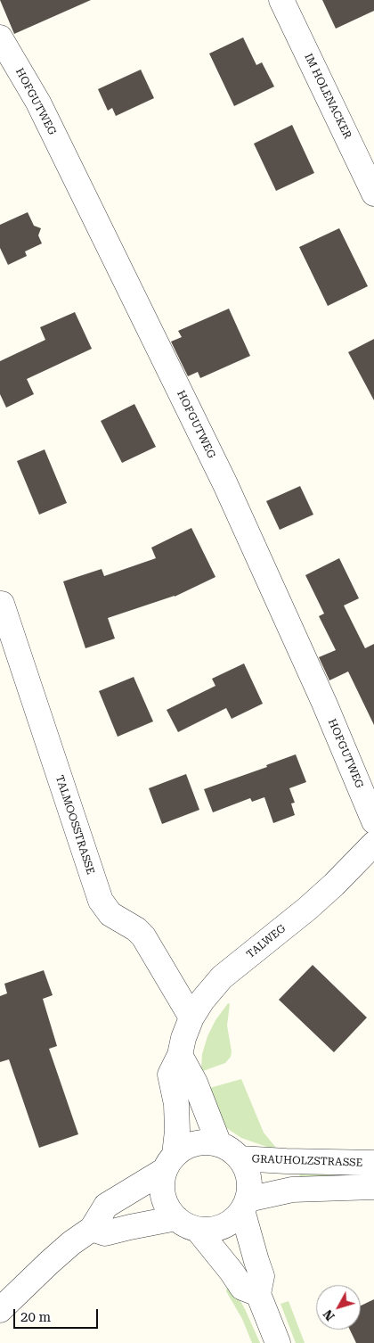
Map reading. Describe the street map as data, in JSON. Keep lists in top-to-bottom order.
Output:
{
  "streets": {
    "street": [
      "IM HOLENACKER",
      "HOFGUTWEG",
      "TALMOOSSTRASSE",
      "TALWEG",
      "GRAUHOLZSTRASSE"
    ]
  },
  "crossings": [
    ["TALMOOSSTRASSE", "TALWEG"],
    ["TALWEG", "GRAUHOLZSTRASSE"]
  ],
  "scale_bar": "20 m",
  "north": "bottom left"
}
